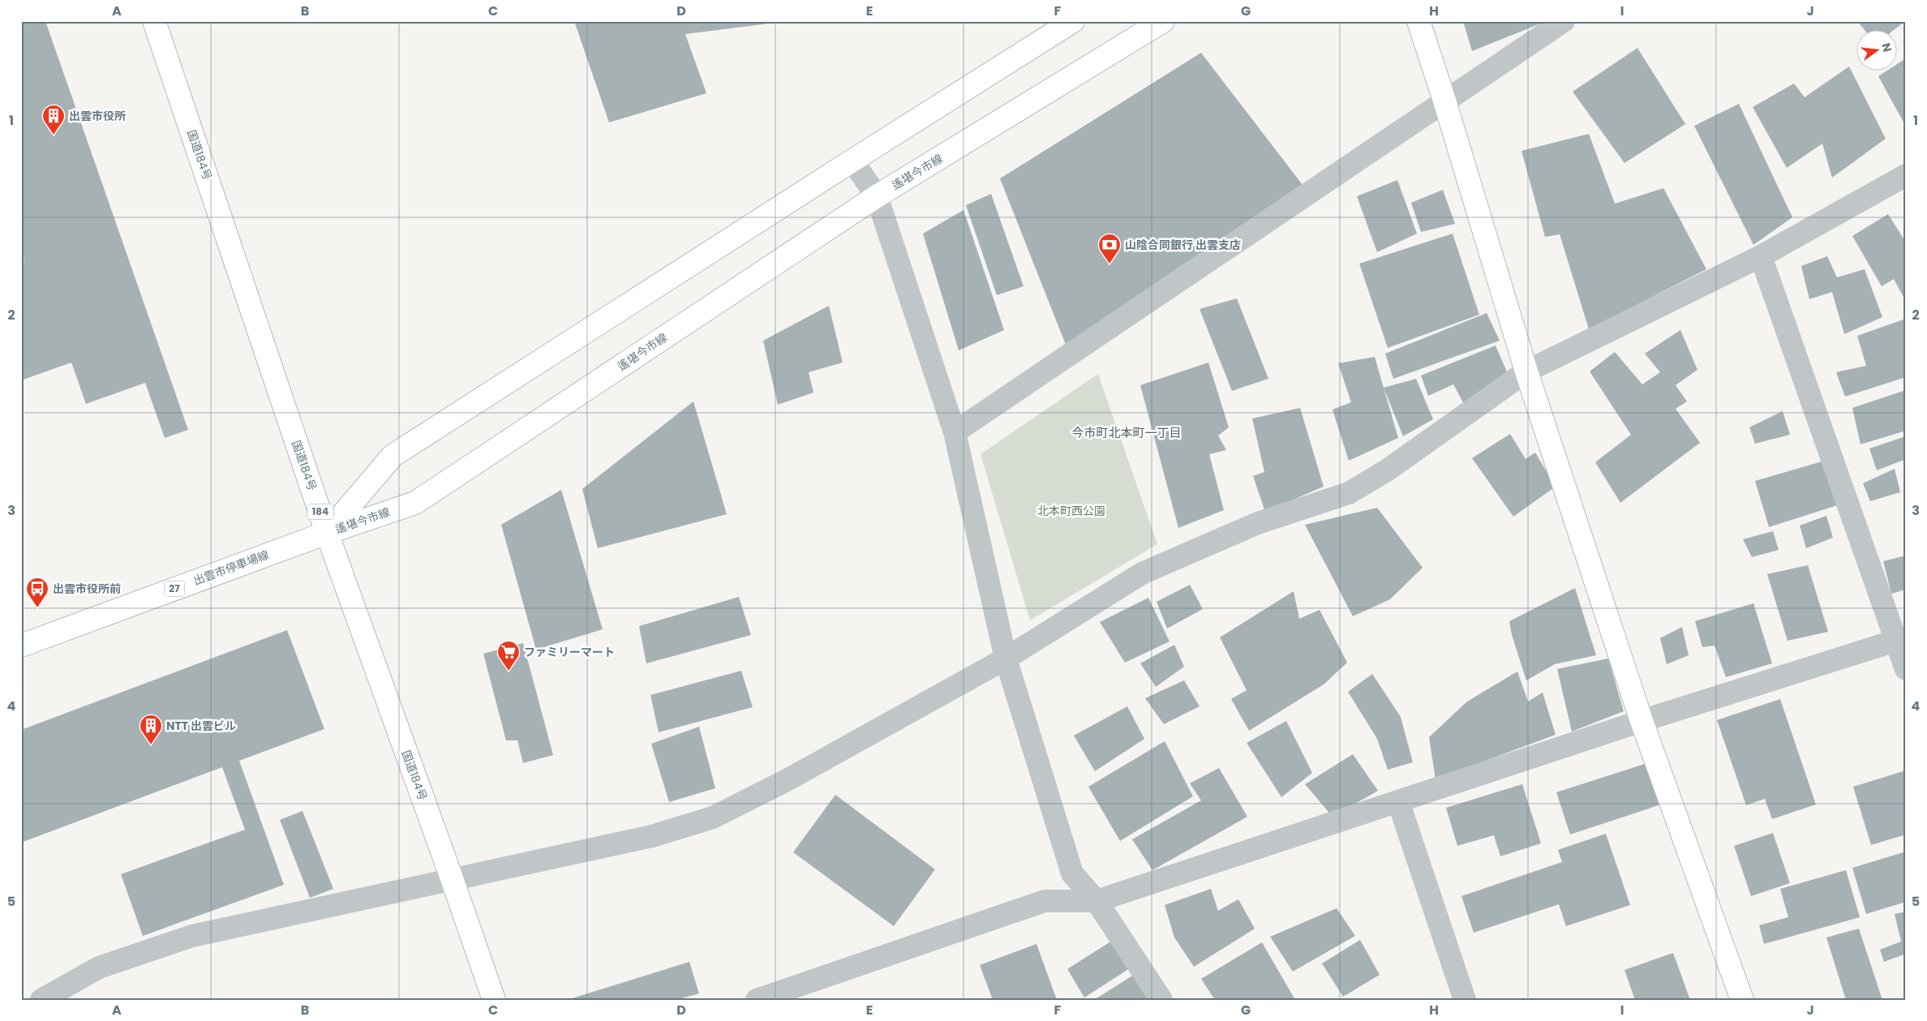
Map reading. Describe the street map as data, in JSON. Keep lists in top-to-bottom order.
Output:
{
  "streets": {
    "main road": [
      "国道184号",
      "遙堪今市線",
      "184",
      "出雲市停車場線",
      "27"
    ]
  },
  "crossings": [
    ["国道184号", "遙堪今市線"],
    ["国道184号", "出雲市停車場線"],
    ["遙堪今市線", "出雲市停車場線"]
  ],
  "districts": ["今市町北本町一丁目"],
  "parks": ["北本町西公園"],
  "places": {
    "building": ["出雲市役所", "NTT 出雲ビル"],
    "bank": ["山陰合同銀行 出雲支店"],
    "bus stop": ["出雲市役所前"],
    "supermarket": ["ファミリーマート"]
  },
  "north": "right",
  "grid": {
    "columns": [
      "A",
      "B",
      "C",
      "D",
      "E",
      "F",
      "G",
      "H",
      "I",
      "J"
    ],
    "rows": [
      "1",
      "2",
      "3",
      "4",
      "5"
    ]
  }
}
